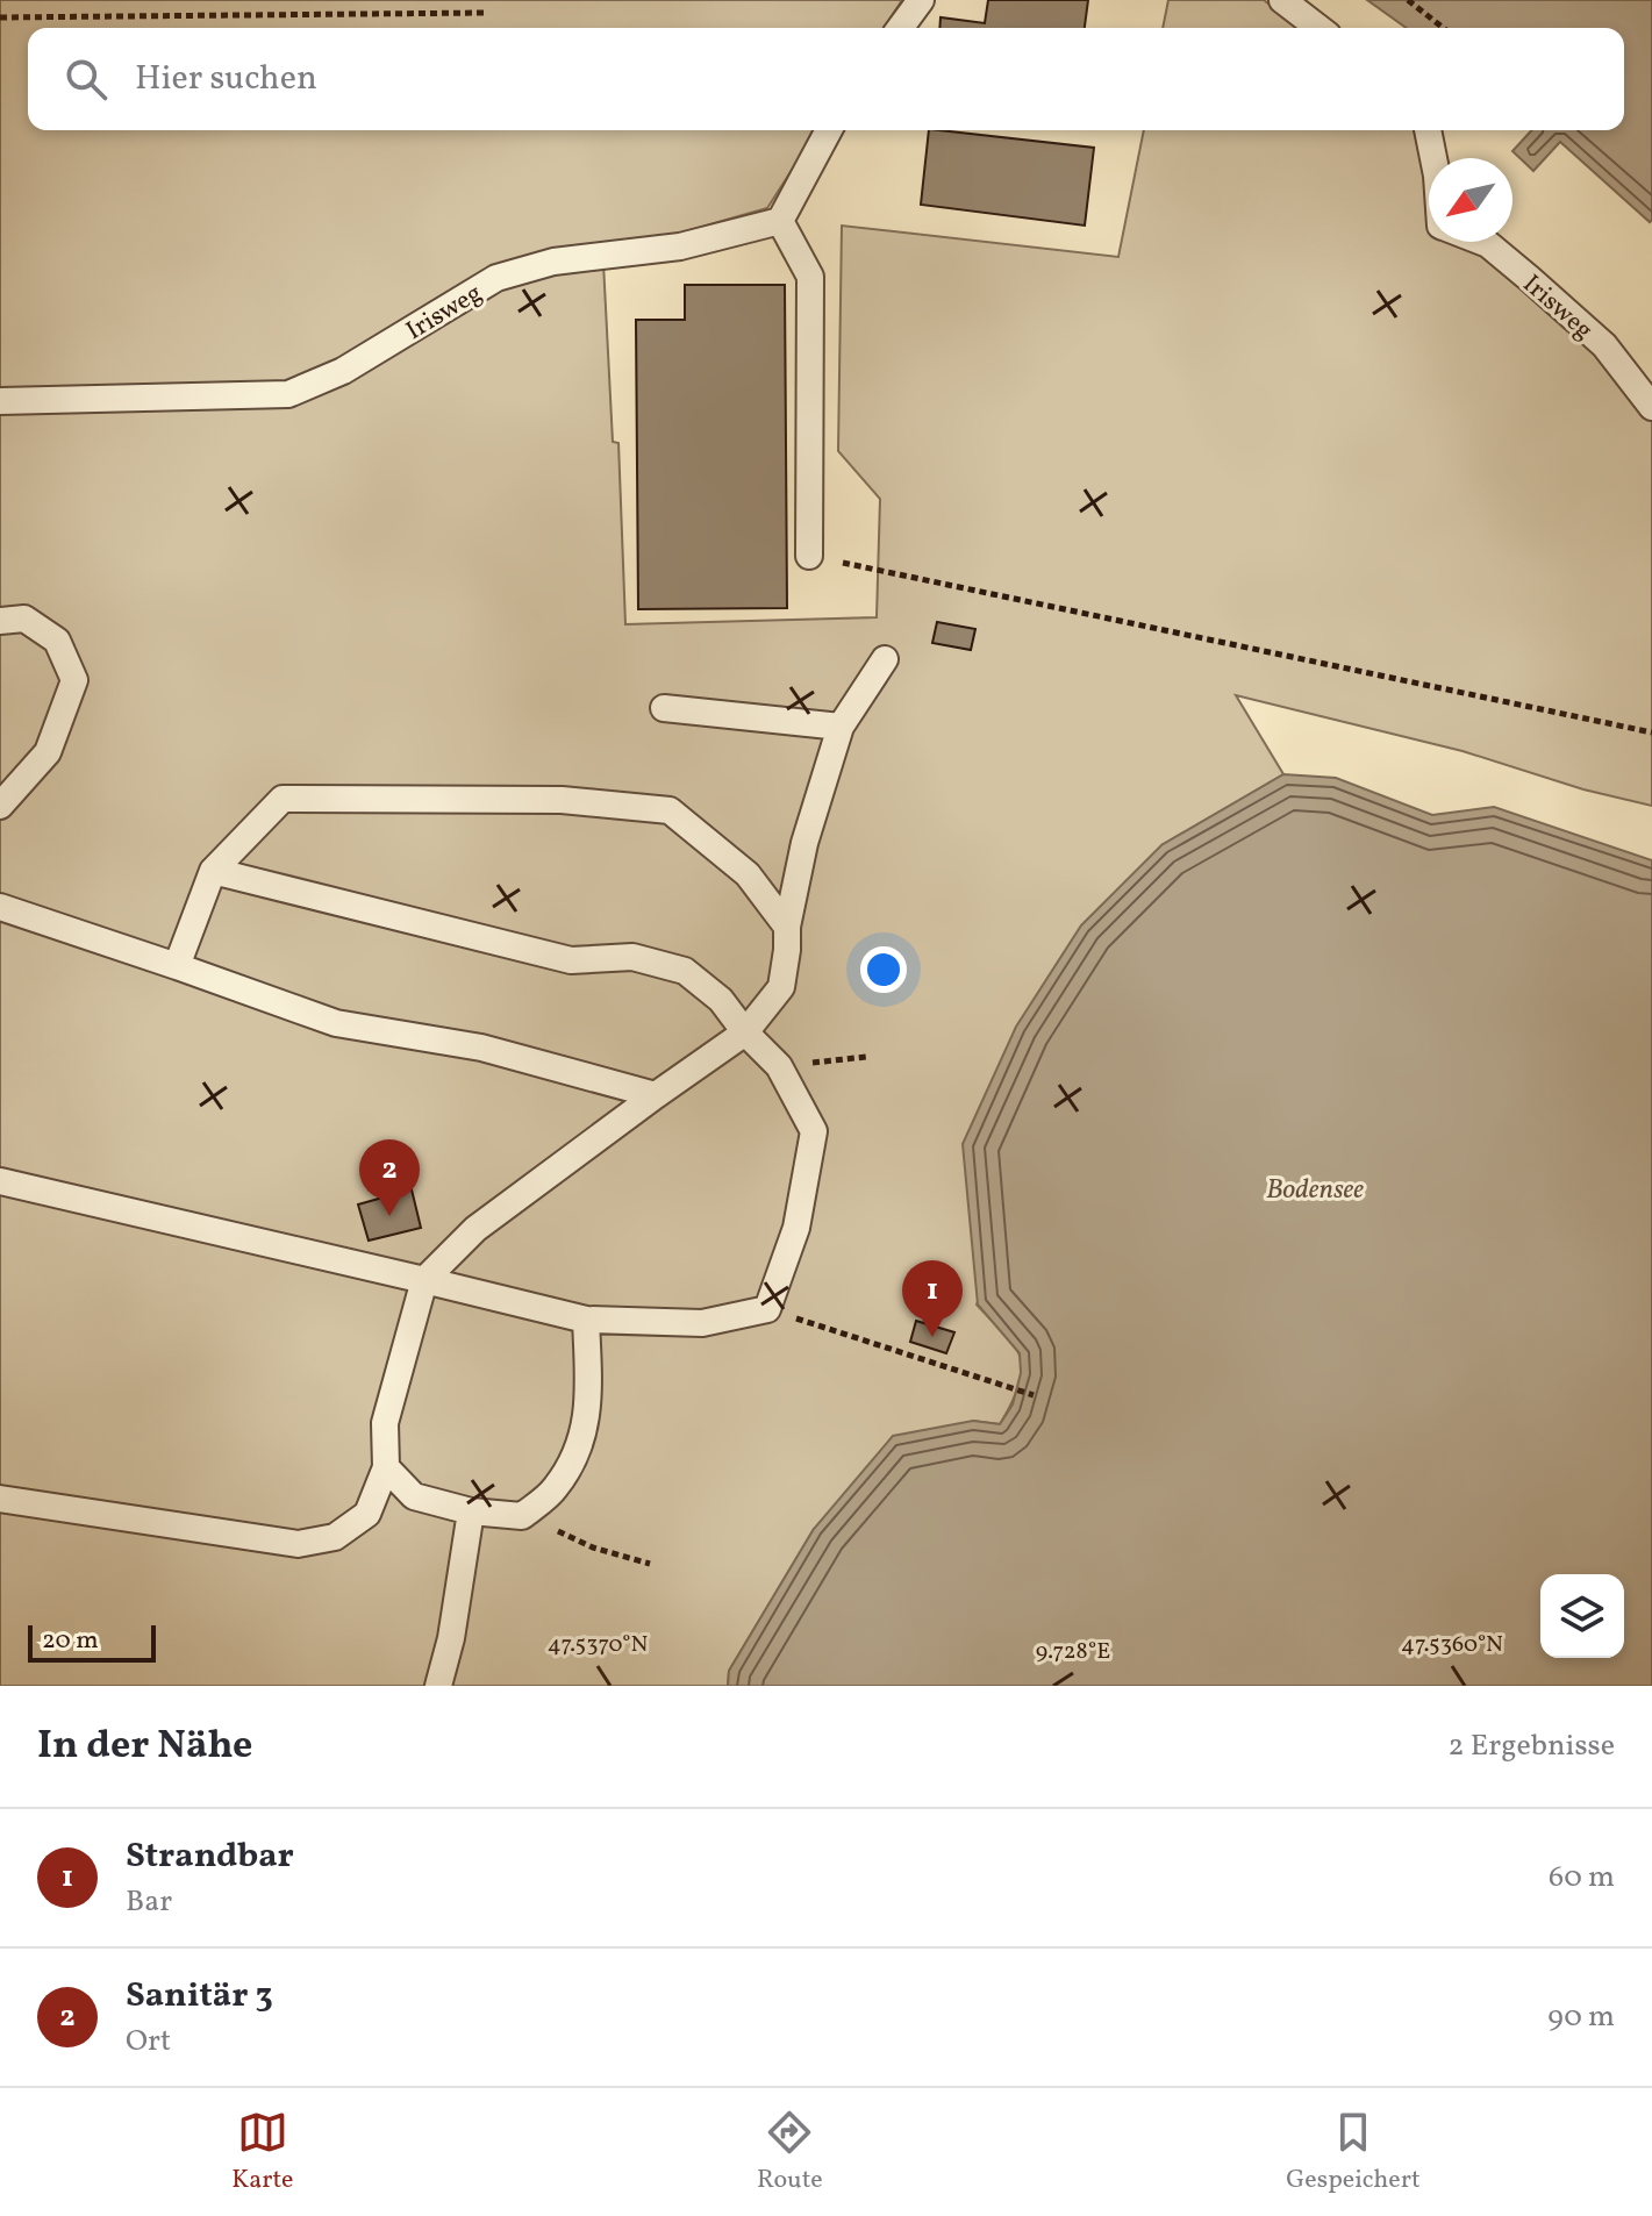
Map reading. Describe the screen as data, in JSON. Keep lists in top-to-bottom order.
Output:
{
  "streets": {
    "lane": ["Irisweg"]
  },
  "water": ["Bodensee"],
  "scale_bar": "20 m",
  "north": "bottom left",
  "page": {
    "search": "Hier suchen",
    "pins": ["2", "1"],
    "scale": "20 m",
    "heading": ["In der Nähe", "2 Ergebnisse"],
    "list": [
      {
        "mark": "1",
        "name": "Strandbar",
        "note": "Bar",
        "value": "60 m"
      },
      {
        "mark": "2",
        "name": "Sanitär 3",
        "note": "Ort",
        "value": "90 m"
      }
    ],
    "nav": ["Karte", "Route", "Gespeichert"]
  },
  "coordinates": ["47.5370°N", "47.5360°N", "9.728°E"]
}
